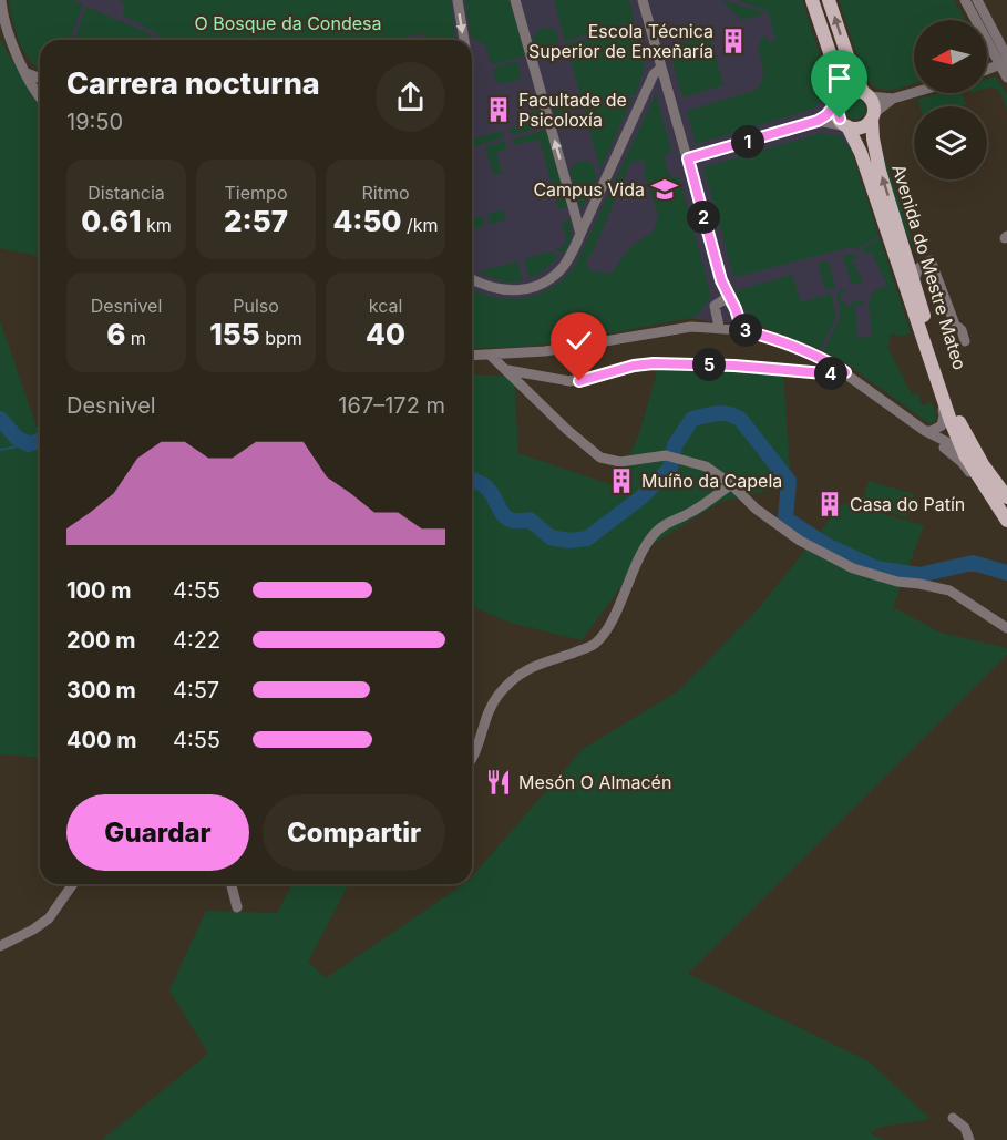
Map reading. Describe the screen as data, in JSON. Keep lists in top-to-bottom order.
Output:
{
  "streets": {
    "main road": ["Avenida do Mestre Mateo"]
  },
  "parks": ["O Bosque da Condesa"],
  "places": {
    "building": [
      "Escola Técnica Superior de Enxeñaría",
      "Facultade de Psicoloxía",
      "Muíño da Capela",
      "Casa do Patín"
    ],
    "school or university": ["Campus Vida"],
    "restaurant": ["Mesón O Almacén"]
  },
  "north": "left",
  "page": {
    "heading": ["Carrera nocturna", "19:50"],
    "pins": [
      "1",
      "2",
      "3",
      "5",
      "4"
    ],
    "stats": [
      ["Distancia", "0.61 km"],
      ["Tiempo", "2:57"],
      ["Ritmo", "4:50 /km"],
      ["Desnivel", "6 m"],
      ["Pulso", "155 bpm"],
      ["kcal", "40"]
    ],
    "chart": ["Desnivel", "167–172 m"],
    "list": [
      {
        "name": "100 m",
        "note": "4:55"
      },
      {
        "name": "200 m",
        "note": "4:22"
      },
      {
        "name": "300 m",
        "note": "4:57"
      },
      {
        "name": "400 m",
        "note": "4:55"
      }
    ],
    "buttons": ["Guardar", "Compartir"]
  }
}
